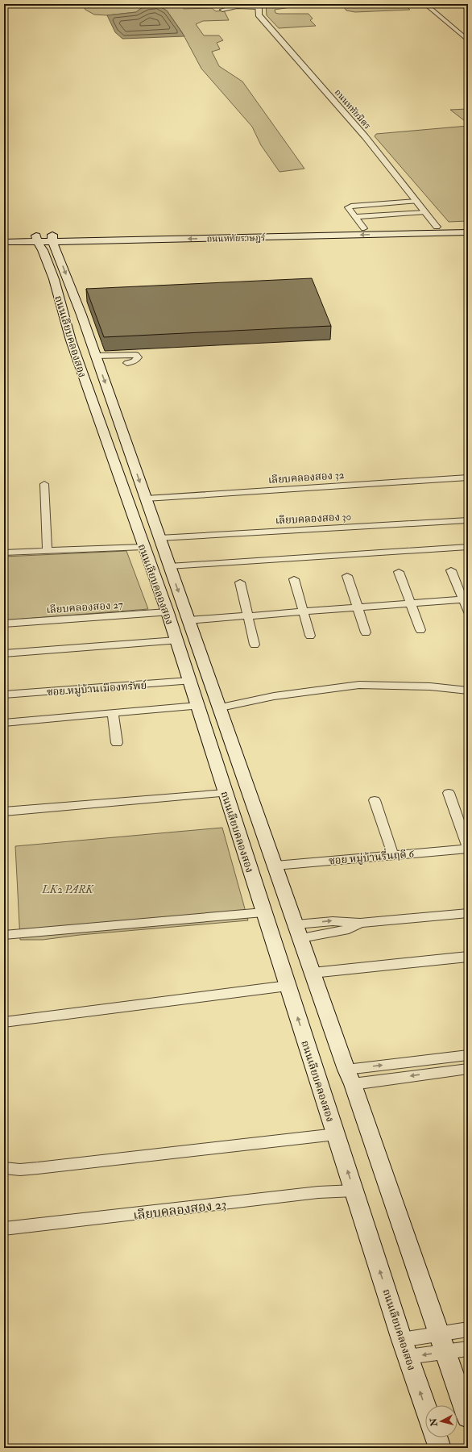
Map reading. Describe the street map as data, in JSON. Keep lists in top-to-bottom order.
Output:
{
  "streets": {
    "main road": ["ถนนหทัยราษฎร์", "ถนนเลียบคลองสอง"],
    "street": [
      "ถนนหทัยมิตร",
      "เลียบคลองสอง 32",
      "เลียบคลองสอง 30",
      "เลียบคลองสอง 27",
      "ซอย หมู่บ้านเมืองทรัพย์",
      "ซอย หมู่บ้านรื่นฤดี 6",
      "เลียบคลองสอง 23"
    ]
  },
  "crossings": [
    ["ถนนหทัยมิตร", "ถนนหทัยราษฎร์"],
    ["ถนนหทัยราษฎร์", "ถนนเลียบคลองสอง"],
    ["ถนนเลียบคลองสอง", "เลียบคลองสอง 32"],
    ["ถนนเลียบคลองสอง", "เลียบคลองสอง 30"],
    ["ถนนเลียบคลองสอง", "เลียบคลองสอง 27"],
    ["ถนนเลียบคลองสอง", "ซอย หมู่บ้านเมืองทรัพย์"],
    ["ถนนเลียบคลองสอง", "ซอย หมู่บ้านรื่นฤดี 6"],
    ["ถนนเลียบคลองสอง", "เลียบคลองสอง 23"]
  ],
  "parks": ["LK2 PARK"],
  "north": "left"
}
